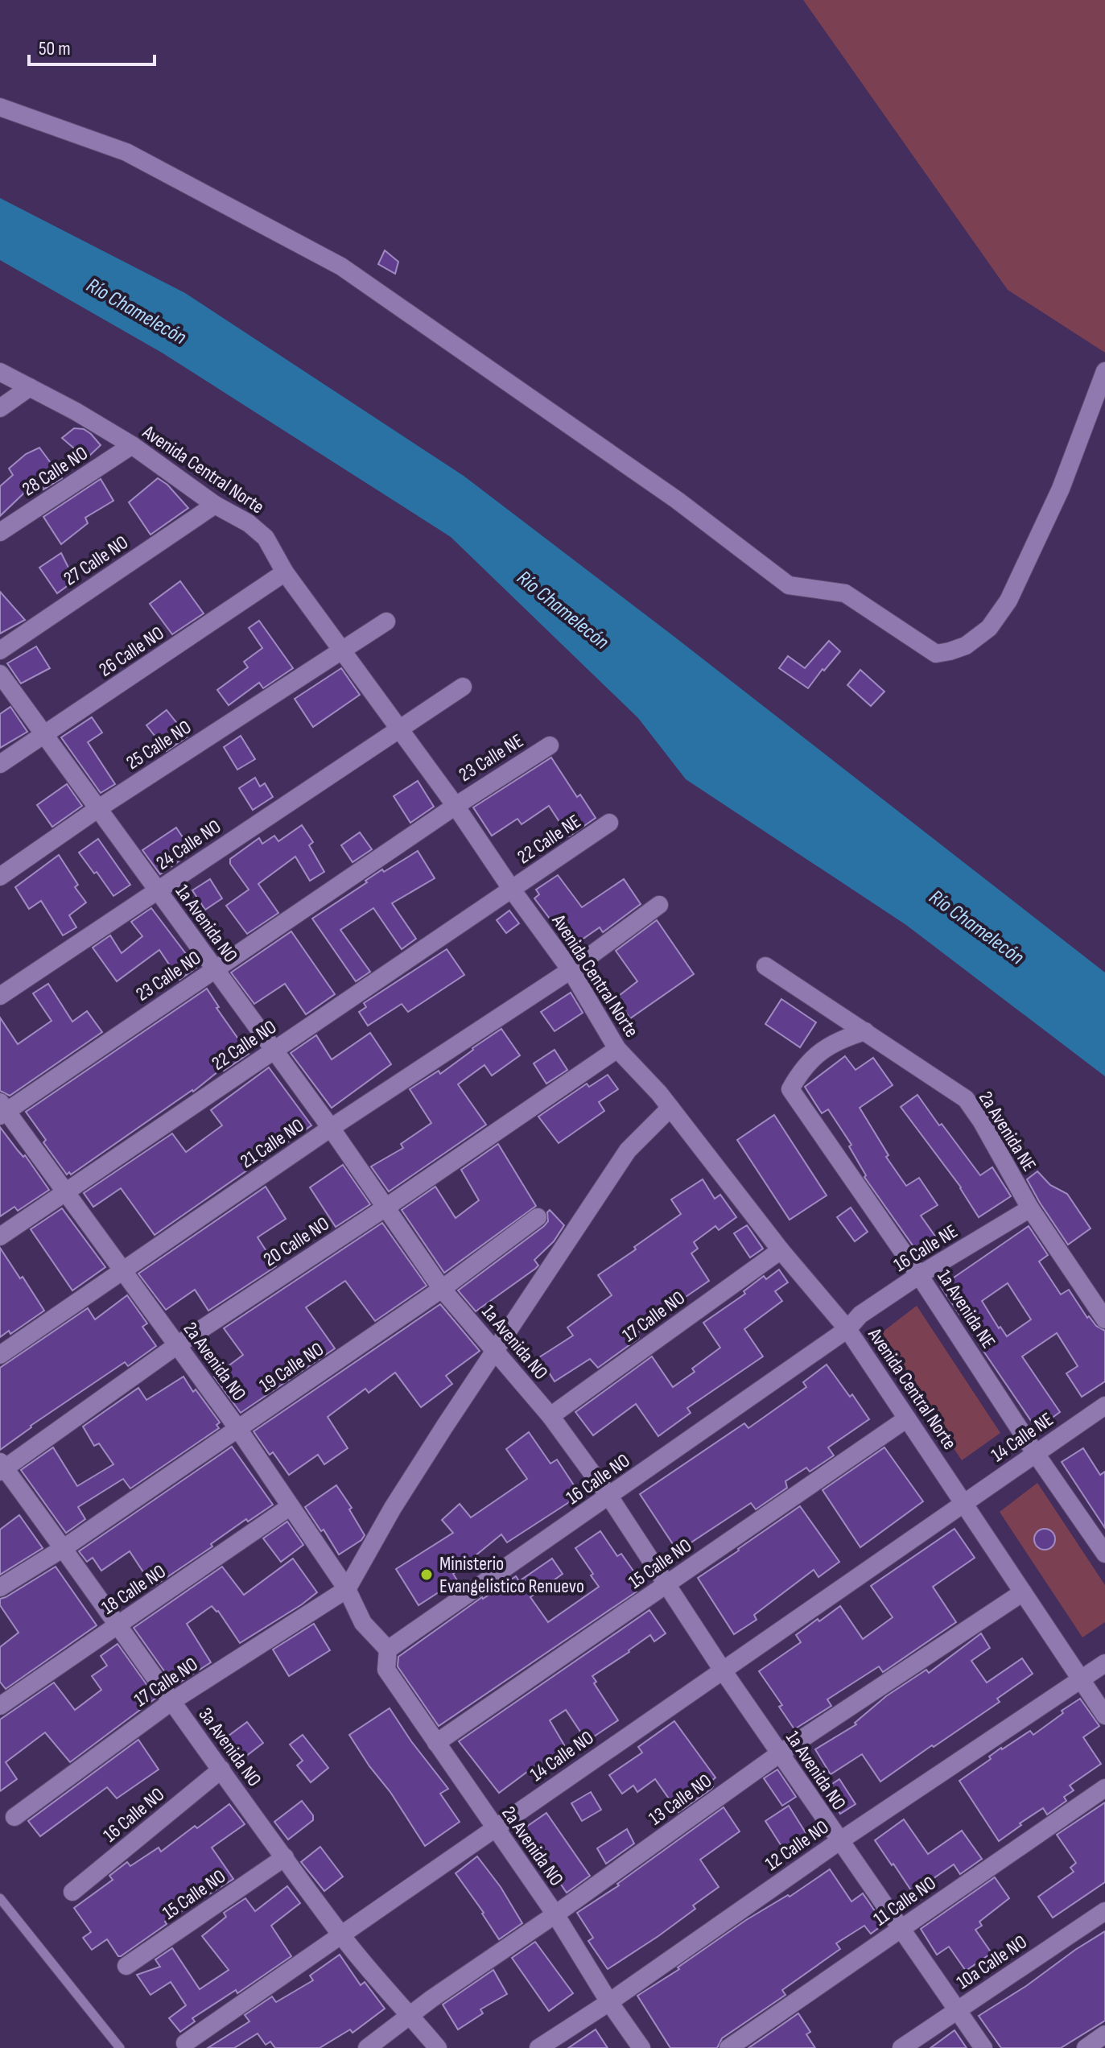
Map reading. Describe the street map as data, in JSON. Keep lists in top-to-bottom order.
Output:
{
  "streets": {
    "street": [
      "Avenida Central Norte",
      "28 Calle NO",
      "27 Calle NO",
      "26 Calle NO",
      "25 Calle NO",
      "23 Calle NE",
      "22 Calle NE",
      "24 Calle NO",
      "1a Avenida NO",
      "23 Calle NO",
      "22 Calle NO",
      "2a Avenida NE",
      "21 Calle NO",
      "20 Calle NO",
      "16 Calle NE",
      "1a Avenida NE",
      "17 Calle NO",
      "2a Avenida NO",
      "19 Calle NO",
      "14 Calle NE",
      "16 Calle NO",
      "15 Calle NO",
      "18 Calle NO",
      "3a Avenida NO",
      "14 Calle NO",
      "13 Calle NO",
      "12 Calle NO",
      "11 Calle NO",
      "10a Calle NO"
    ]
  },
  "crossings": [
    ["Avenida Central Norte", "28 Calle NO"],
    ["Avenida Central Norte", "27 Calle NO"],
    ["Avenida Central Norte", "26 Calle NO"],
    ["Avenida Central Norte", "25 Calle NO"],
    ["Avenida Central Norte", "23 Calle NE"],
    ["Avenida Central Norte", "22 Calle NE"],
    ["Avenida Central Norte", "24 Calle NO"],
    ["Avenida Central Norte", "23 Calle NO"],
    ["Avenida Central Norte", "22 Calle NO"],
    ["Avenida Central Norte", "21 Calle NO"],
    ["Avenida Central Norte", "20 Calle NO"],
    ["Avenida Central Norte", "16 Calle NE"],
    ["Avenida Central Norte", "17 Calle NO"],
    ["Avenida Central Norte", "14 Calle NE"],
    ["Avenida Central Norte", "16 Calle NO"],
    ["Avenida Central Norte", "15 Calle NO"],
    ["Avenida Central Norte", "14 Calle NO"],
    ["Avenida Central Norte", "13 Calle NO"],
    ["Avenida Central Norte", "12 Calle NO"],
    ["26 Calle NO", "1a Avenida NO"],
    ["25 Calle NO", "1a Avenida NO"],
    ["23 Calle NE", "23 Calle NO"],
    ["22 Calle NE", "22 Calle NO"],
    ["24 Calle NO", "1a Avenida NO"],
    ["1a Avenida NO", "23 Calle NO"],
    ["1a Avenida NO", "22 Calle NO"],
    ["1a Avenida NO", "21 Calle NO"],
    ["1a Avenida NO", "20 Calle NO"],
    ["1a Avenida NO", "17 Calle NO"],
    ["1a Avenida NO", "19 Calle NO"],
    ["1a Avenida NO", "16 Calle NO"],
    ["1a Avenida NO", "15 Calle NO"],
    ["1a Avenida NO", "14 Calle NO"],
    ["1a Avenida NO", "13 Calle NO"],
    ["1a Avenida NO", "12 Calle NO"],
    ["1a Avenida NO", "11 Calle NO"],
    ["1a Avenida NO", "10a Calle NO"],
    ["23 Calle NO", "2a Avenida NO"],
    ["22 Calle NO", "2a Avenida NO"],
    ["2a Avenida NE", "16 Calle NE"],
    ["2a Avenida NE", "1a Avenida NE"],
    ["21 Calle NO", "2a Avenida NO"],
    ["20 Calle NO", "2a Avenida NO"],
    ["20 Calle NO", "3a Avenida NO"],
    ["16 Calle NE", "1a Avenida NE"],
    ["16 Calle NE", "16 Calle NO"],
    ["1a Avenida NE", "14 Calle NE"],
    ["17 Calle NO", "2a Avenida NO"],
    ["17 Calle NO", "3a Avenida NO"],
    ["2a Avenida NO", "19 Calle NO"],
    ["2a Avenida NO", "16 Calle NO"],
    ["2a Avenida NO", "15 Calle NO"],
    ["2a Avenida NO", "18 Calle NO"],
    ["2a Avenida NO", "14 Calle NO"],
    ["2a Avenida NO", "13 Calle NO"],
    ["2a Avenida NO", "12 Calle NO"],
    ["19 Calle NO", "3a Avenida NO"],
    ["14 Calle NE", "14 Calle NO"],
    ["16 Calle NO", "3a Avenida NO"],
    ["15 Calle NO", "3a Avenida NO"],
    ["18 Calle NO", "3a Avenida NO"],
    ["3a Avenida NO", "14 Calle NO"],
    ["3a Avenida NO", "13 Calle NO"]
  ],
  "water": ["Río Chamelecón"],
  "places": ["Ministerio Evangelistico Renuevo"],
  "scale_bar": "50 m"
}
